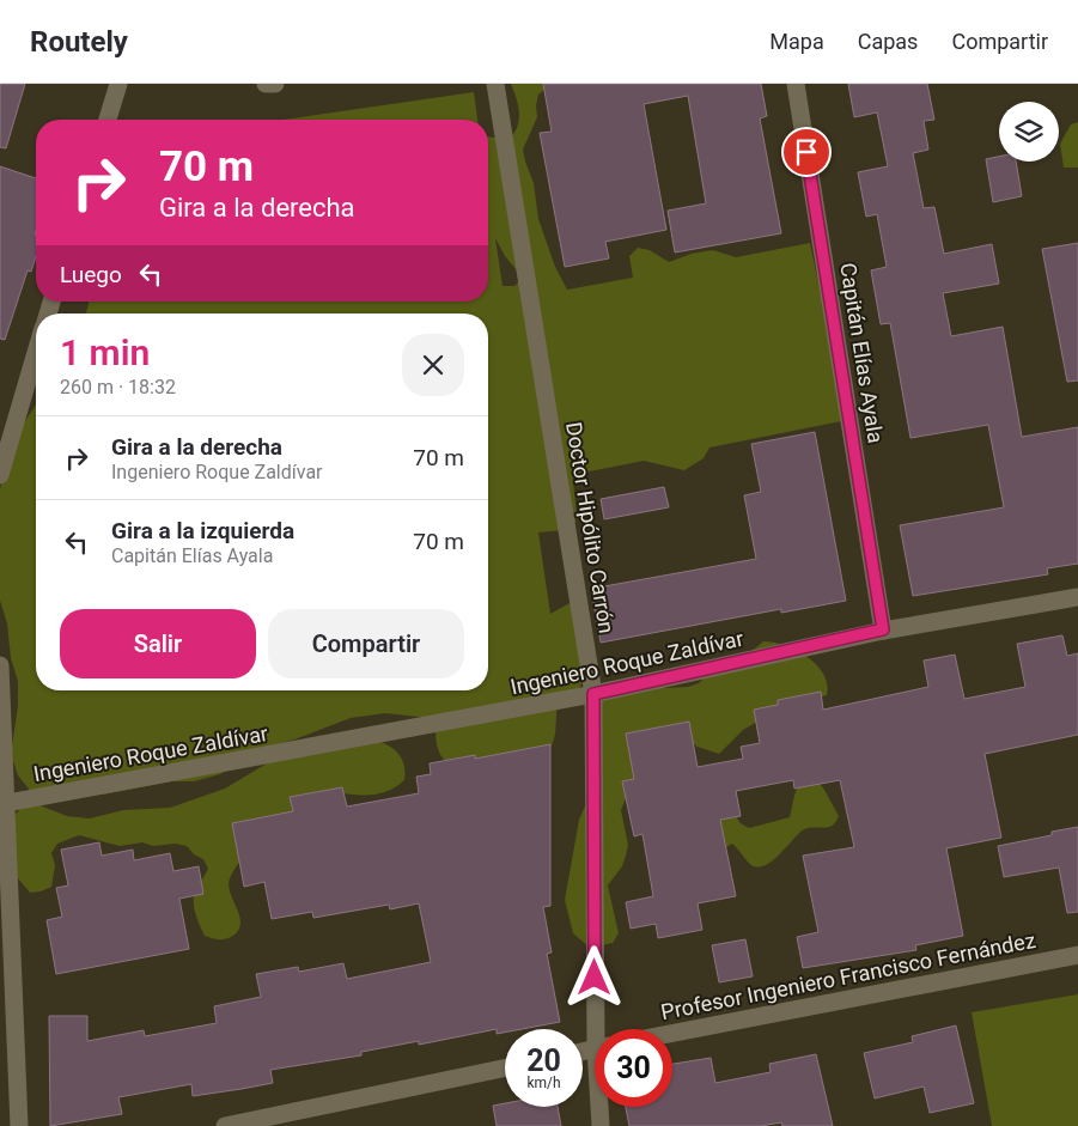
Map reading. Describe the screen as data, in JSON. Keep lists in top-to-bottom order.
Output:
{
  "streets": {
    "street": [
      "Capitán Elías Ayala",
      "Doctor Hipólito Carrón",
      "Ingeniero Roque Zaldívar",
      "Profesor Ingeniero Francisco Fernández"
    ]
  },
  "crossings": [
    ["Capitán Elías Ayala", "Ingeniero Roque Zaldívar"],
    ["Doctor Hipólito Carrón", "Ingeniero Roque Zaldívar"]
  ],
  "page": {
    "header": "Routely",
    "nav": ["Mapa", "Capas", "Compartir"],
    "turn": ["70 m", "Gira a la derecha"],
    "then": "Luego",
    "heading": ["1 min", "260 m · 18:32"],
    "list": [
      {
        "name": "Gira a la derecha",
        "note": "Ingeniero Roque Zaldívar",
        "value": "70 m"
      },
      {
        "name": "Gira a la izquierda",
        "note": "Capitán Elías Ayala",
        "value": "70 m"
      }
    ],
    "buttons": ["Salir", "Compartir"],
    "speed": "20 km/h",
    "limit": "30"
  }
}
